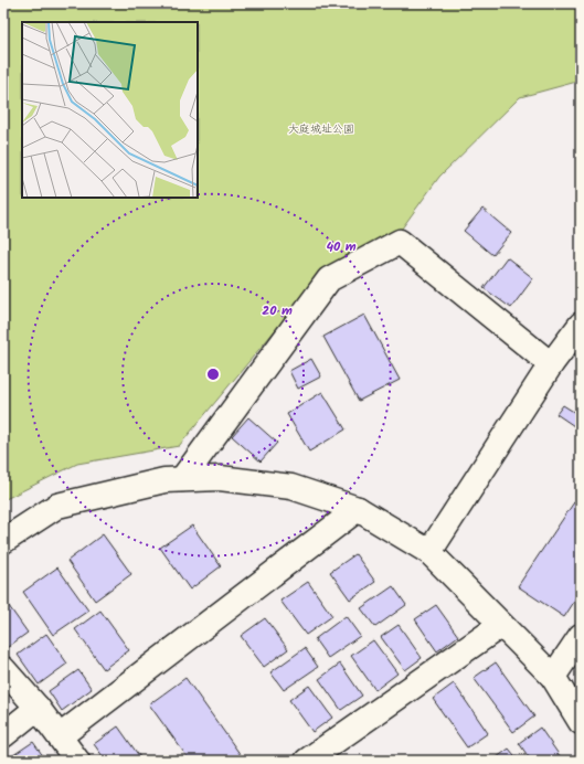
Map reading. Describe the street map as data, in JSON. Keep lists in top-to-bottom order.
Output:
{
  "parks": ["大庭城址公園"],
  "rings": ["40 m", "20 m"]
}
